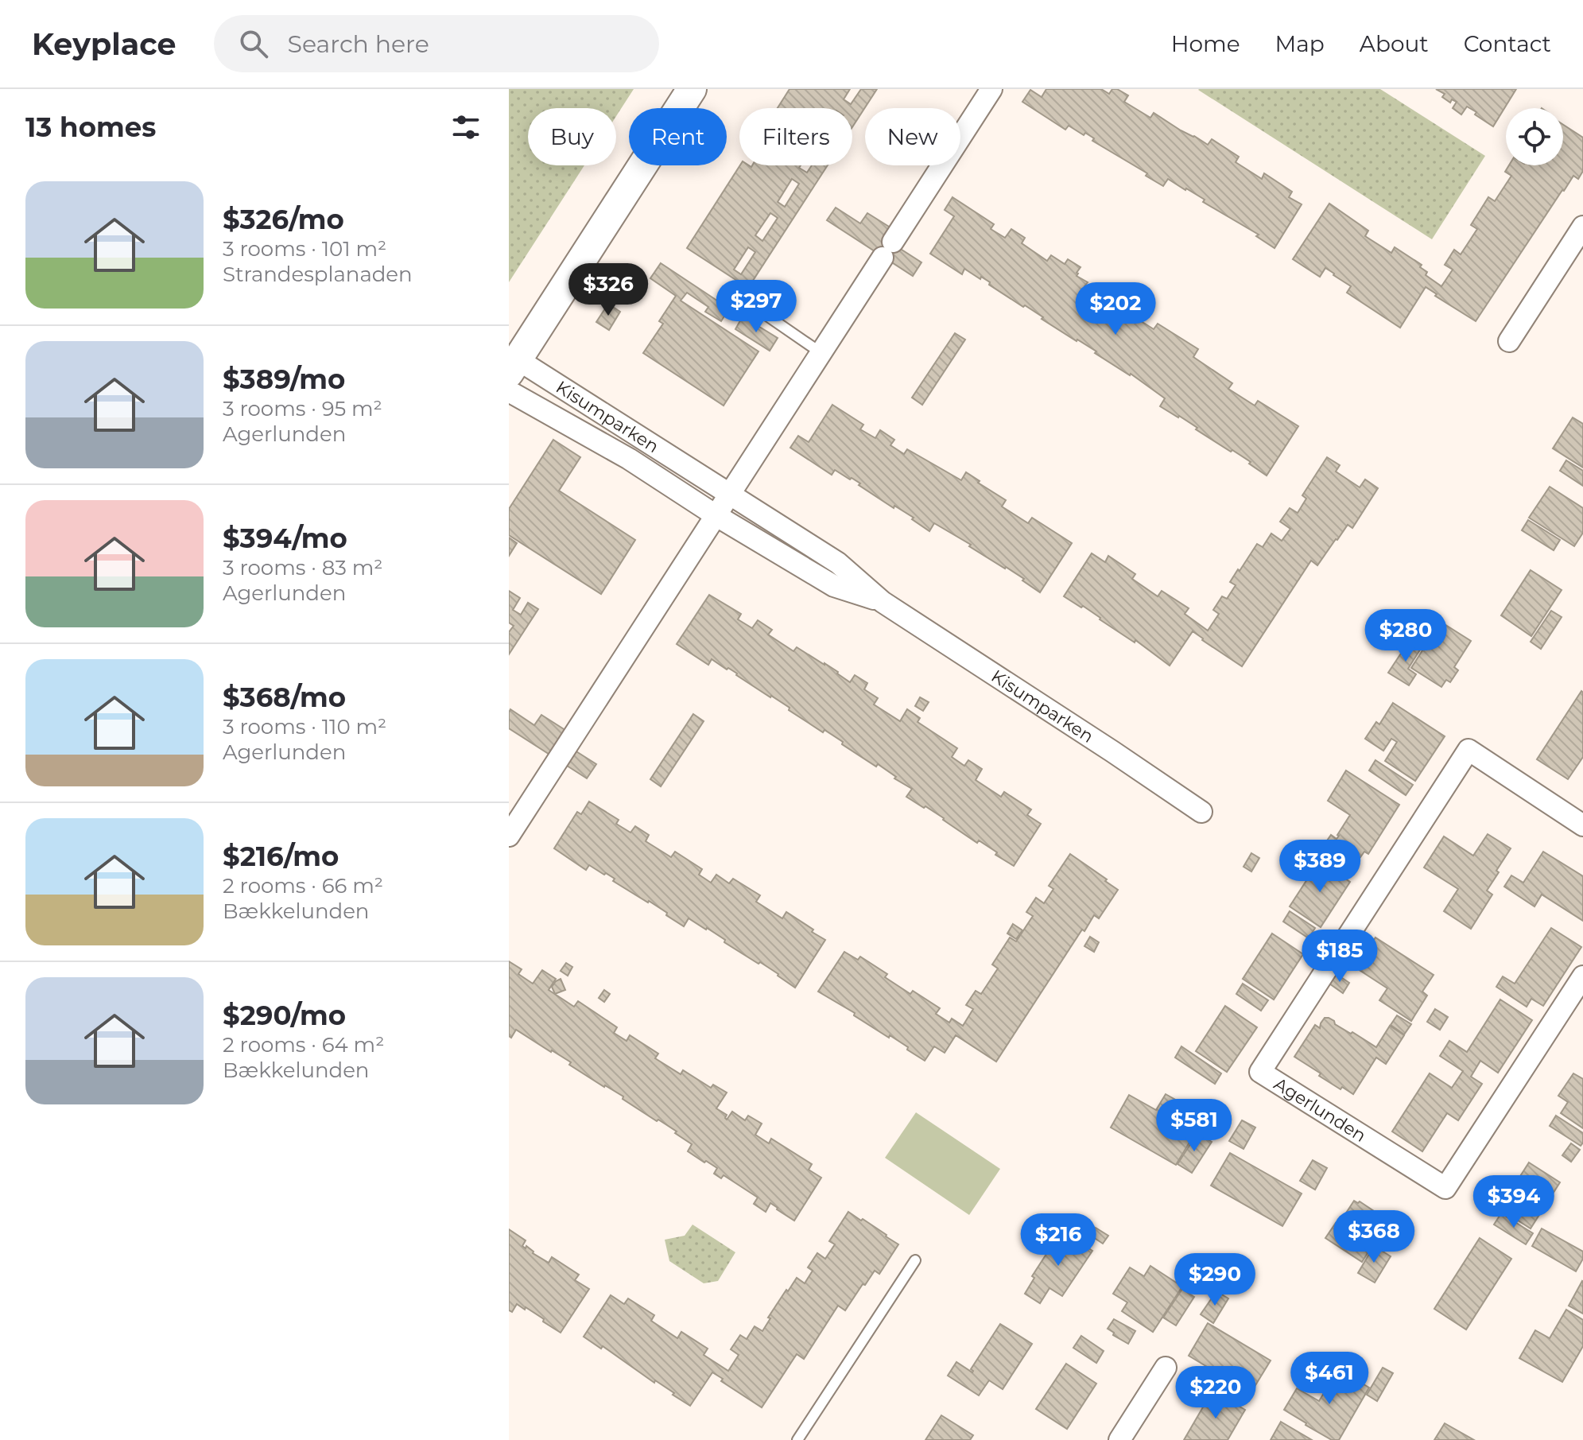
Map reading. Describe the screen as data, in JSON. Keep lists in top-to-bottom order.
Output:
{
  "streets": {
    "street": ["Kisumparken", "Agerlunden"]
  },
  "page": {
    "header": "Keyplace",
    "search": "Search here",
    "nav": [
      "Home",
      "Map",
      "About",
      "Contact"
    ],
    "heading": "13 homes",
    "chip": [
      "Buy",
      "Rent",
      "Filters",
      "New"
    ],
    "list": [
      {
        "name": "$326/mo",
        "note": "3 rooms · 101 m² · Strandesplanaden"
      },
      {
        "name": "$389/mo",
        "note": "3 rooms · 95 m² · Agerlunden"
      },
      {
        "name": "$394/mo",
        "note": "3 rooms · 83 m² · Agerlunden"
      },
      {
        "name": "$368/mo",
        "note": "3 rooms · 110 m² · Agerlunden"
      },
      {
        "name": "$216/mo",
        "note": "2 rooms · 66 m² · Bækkelunden"
      },
      {
        "name": "$290/mo",
        "note": "2 rooms · 64 m² · Bækkelunden"
      }
    ],
    "price": [
      "$326",
      "$297",
      "$202",
      "$280",
      "$389",
      "$185",
      "$581",
      "$394",
      "$368",
      "$216",
      "$290",
      "$461",
      "$220"
    ]
  }
}
